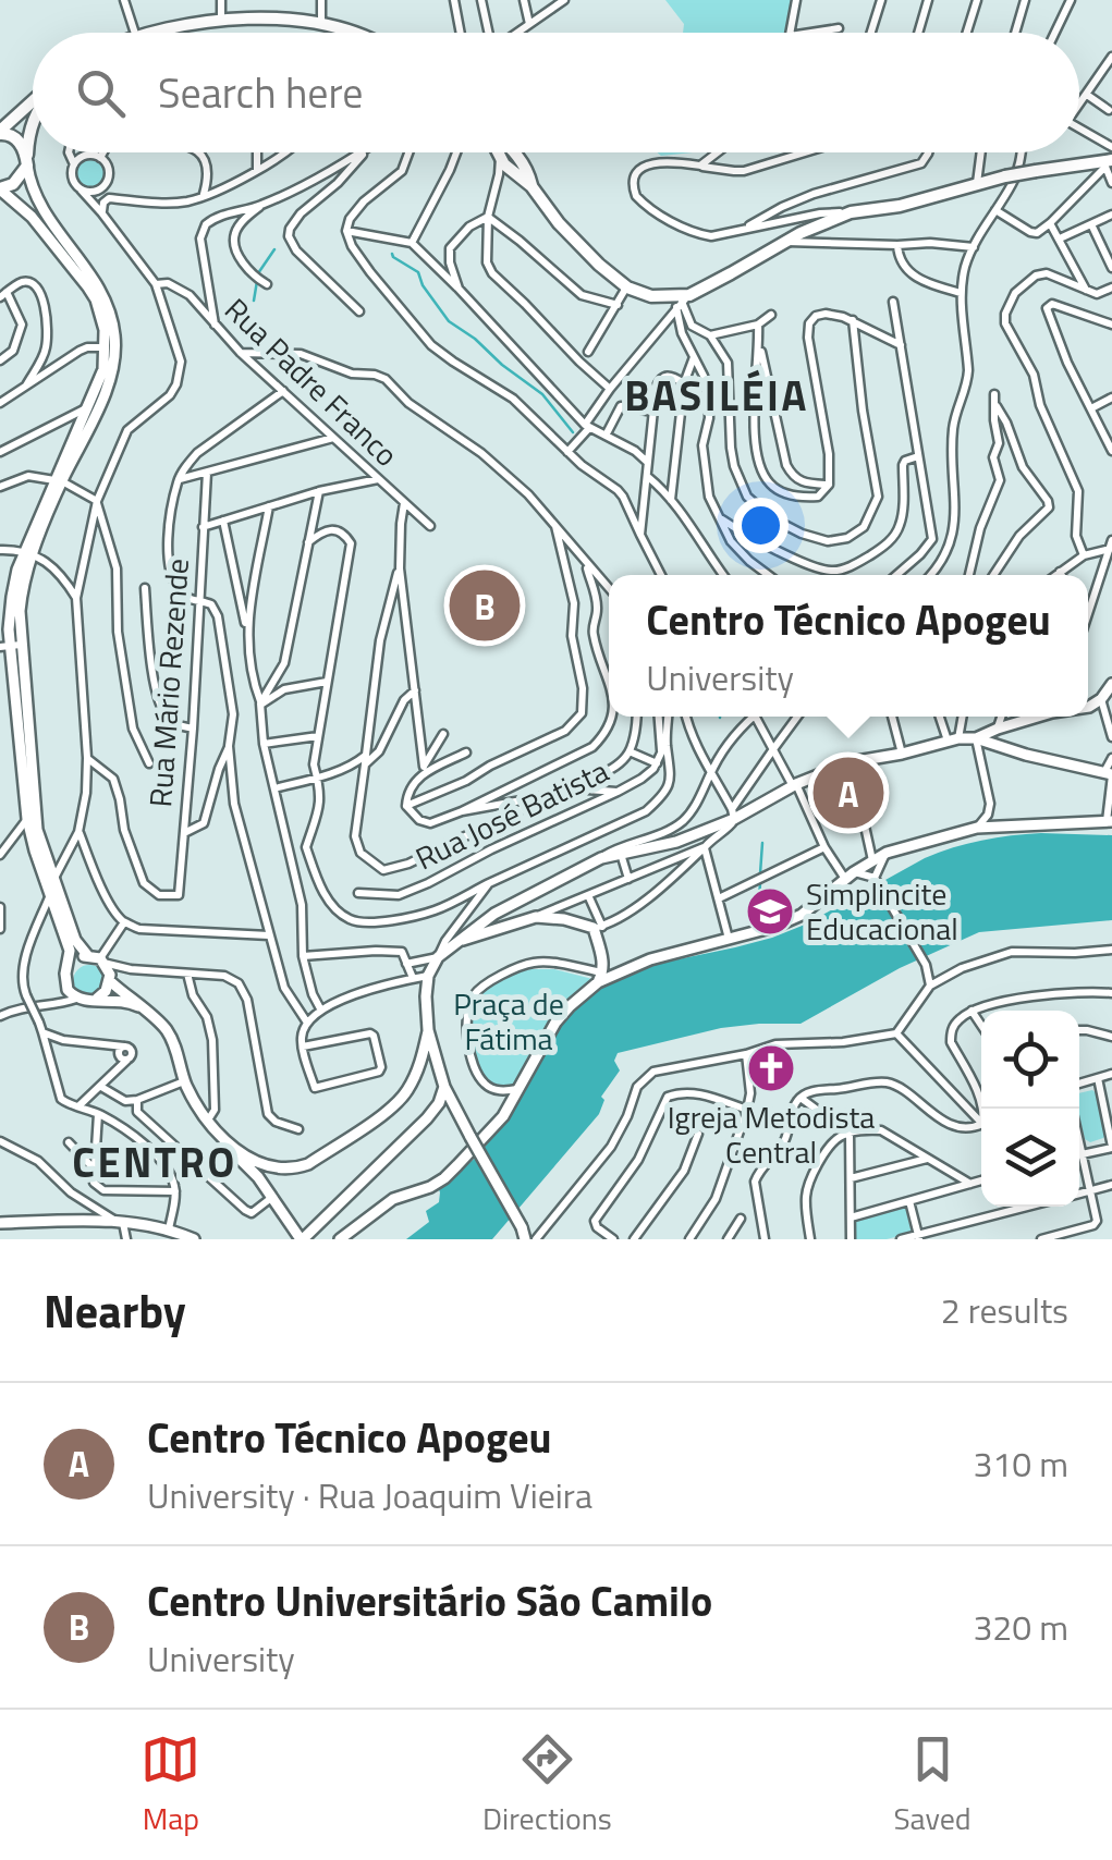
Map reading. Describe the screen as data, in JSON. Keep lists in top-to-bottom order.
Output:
{
  "streets": {
    "street": ["Rua Padre Franco", "Rua Mário Rezende", "Rua José Batista"]
  },
  "districts": ["BASILÉIA", "CENTRO"],
  "parks": ["Praça de Fátima"],
  "places": {
    "school or university": ["Simplincite Educacional"],
    "church": ["Igreja Metodista Central"]
  },
  "page": {
    "search": "Search here",
    "pins": ["B", "A"],
    "popup": ["Centro Técnico Apogeu", "University"],
    "heading": ["Nearby", "2 results"],
    "list": [
      {
        "mark": "A",
        "name": "Centro Técnico Apogeu",
        "note": "University · Rua Joaquim Vieira",
        "value": "310 m"
      },
      {
        "mark": "B",
        "name": "Centro Universitário São Camilo",
        "note": "University",
        "value": "320 m"
      }
    ],
    "nav": ["Map", "Directions", "Saved"]
  }
}
